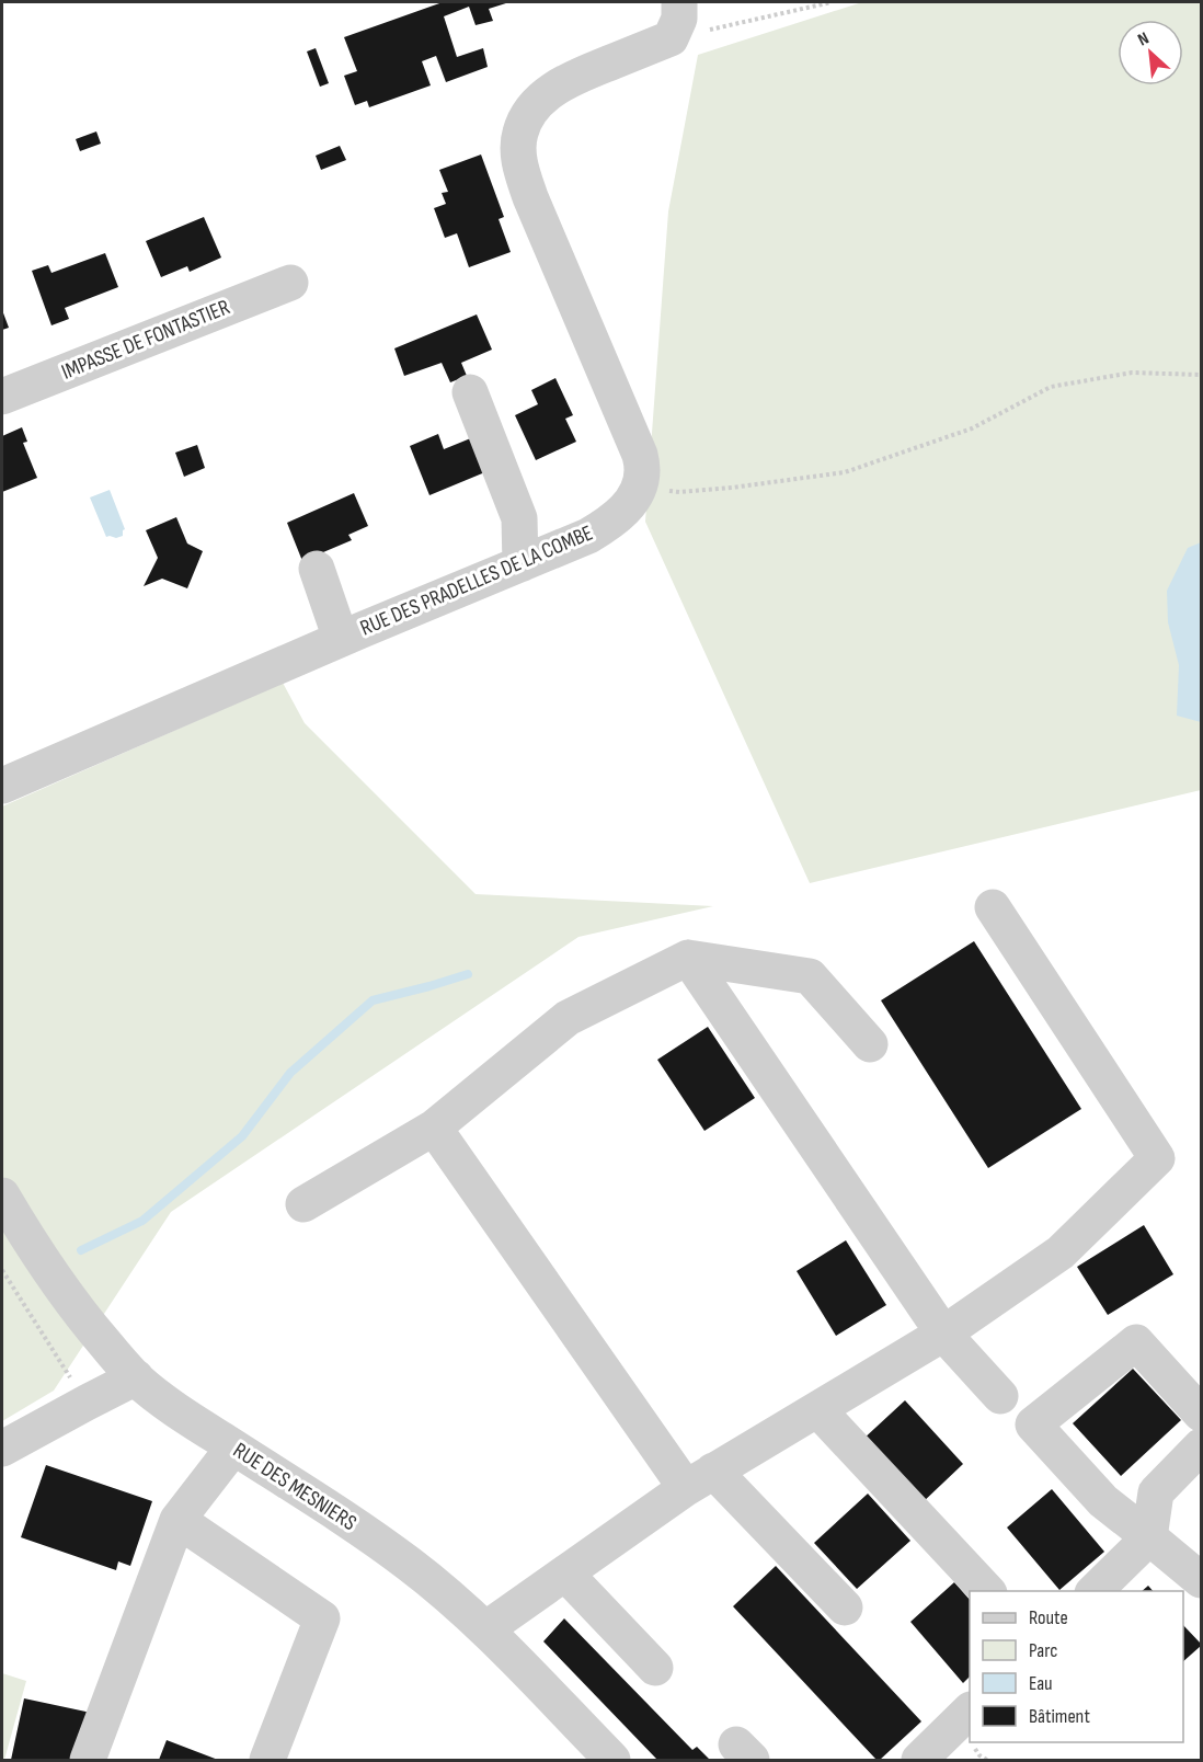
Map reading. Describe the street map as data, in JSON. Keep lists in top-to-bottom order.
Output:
{
  "streets": {
    "street": ["IMPASSE DE FONTASTIER", "RUE DES PRADELLES DE LA COMBE", "RUE DES MESNIERS"]
  },
  "legend": [
    "Route",
    "Parc",
    "Eau",
    "Bâtiment"
  ],
  "north": "top left"
}
